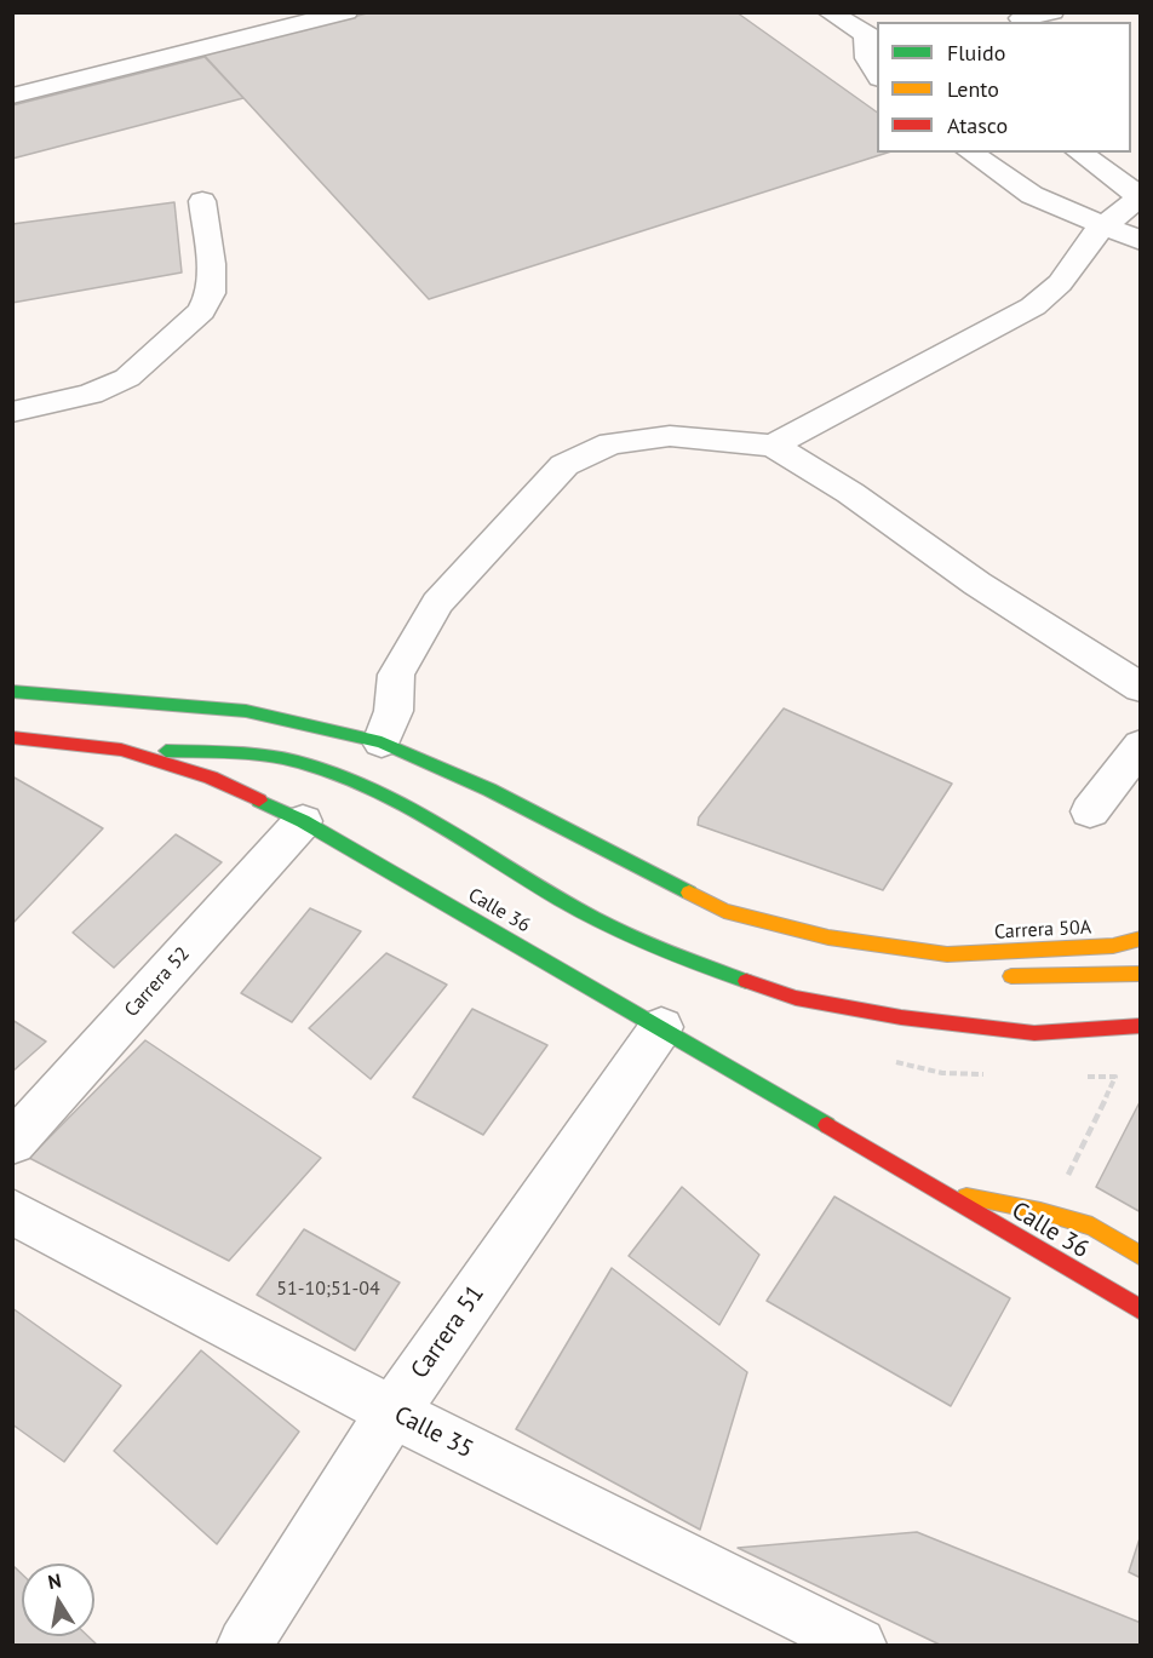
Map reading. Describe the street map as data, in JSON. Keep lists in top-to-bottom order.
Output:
{
  "streets": {
    "main road": ["Calle 36", "Carrera 50A"],
    "street": ["Carrera 52", "Carrera 51", "Calle 35"]
  },
  "crossings": [
    ["Calle 36", "Carrera 52"],
    ["Calle 36", "Carrera 51"],
    ["Carrera 51", "Calle 35"]
  ],
  "house_numbers": ["51-10;51-04"],
  "legend": ["Fluido", "Lento", "Atasco"],
  "north": "top"
}
